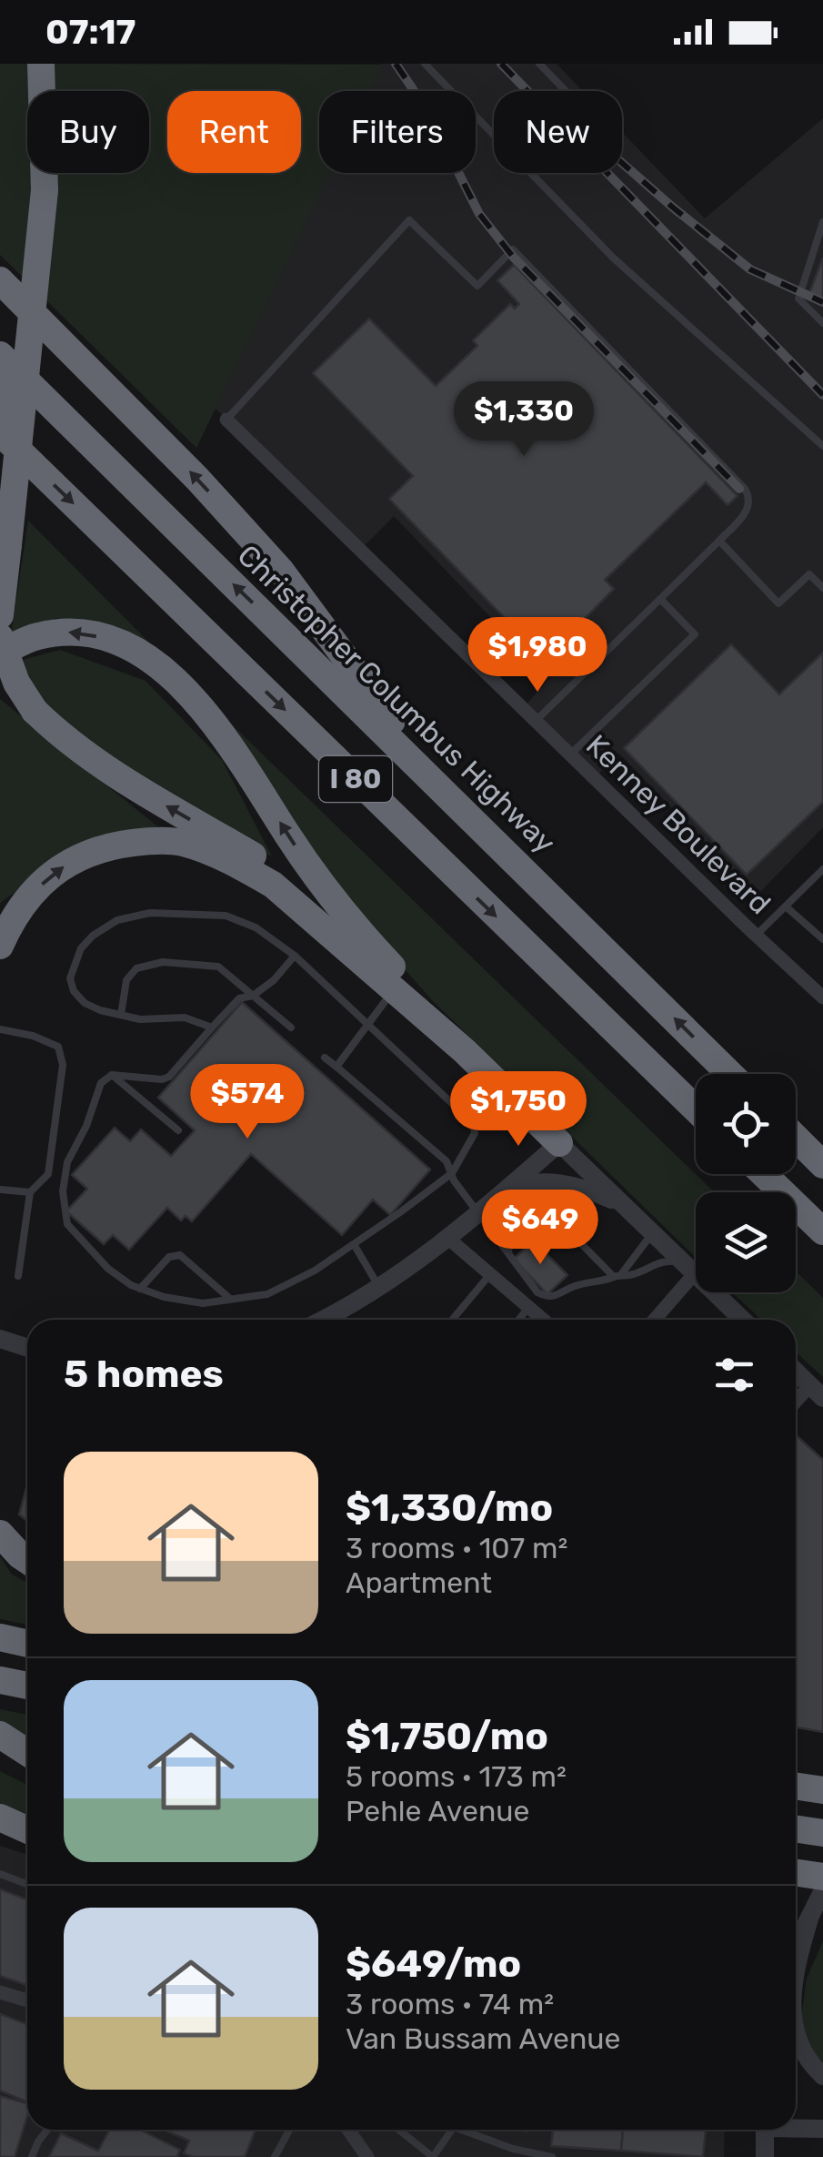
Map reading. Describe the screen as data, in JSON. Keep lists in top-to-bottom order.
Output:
{
  "streets": {
    "highway": ["Christopher Columbus Highway", "I 80"],
    "street": ["Kenney Boulevard"]
  },
  "page": {
    "status": "07:17",
    "chip": [
      "Buy",
      "Rent",
      "Filters",
      "New"
    ],
    "price": [
      "$1,330",
      "$1,980",
      "$574",
      "$1,750",
      "$649"
    ],
    "heading": "5 homes",
    "list": [
      {
        "name": "$1,330/mo",
        "note": "3 rooms · 107 m² · Apartment"
      },
      {
        "name": "$1,750/mo",
        "note": "5 rooms · 173 m² · Pehle Avenue"
      },
      {
        "name": "$649/mo",
        "note": "3 rooms · 74 m² · Van Bussam Avenue"
      }
    ]
  }
}
